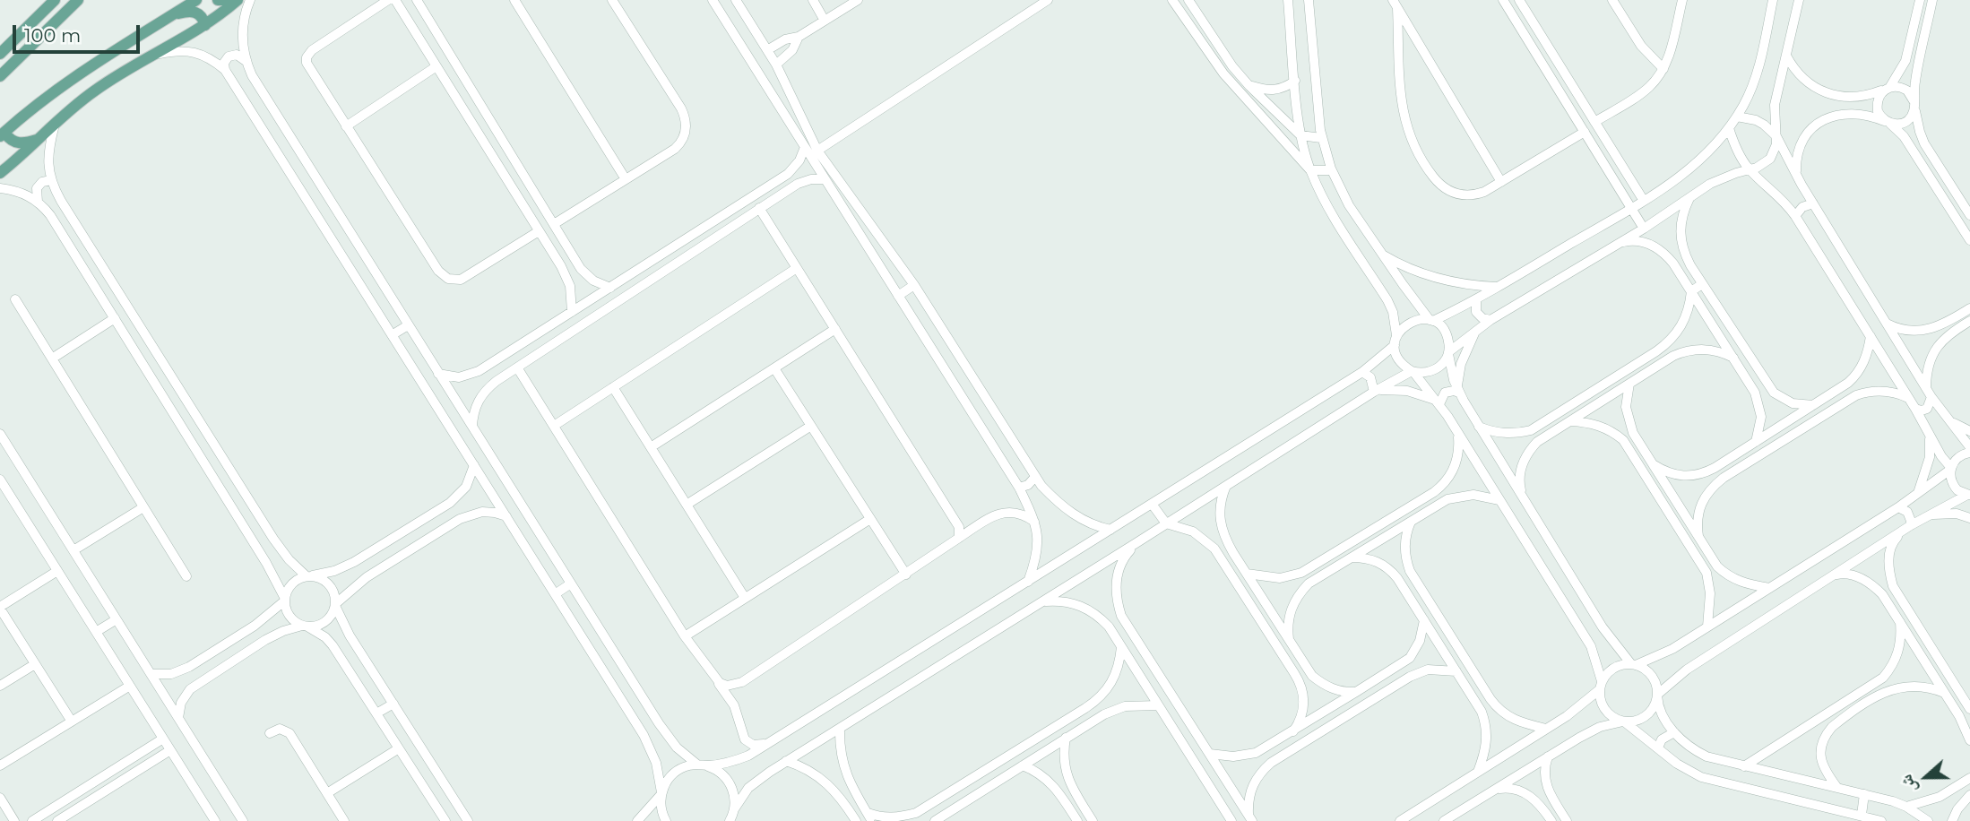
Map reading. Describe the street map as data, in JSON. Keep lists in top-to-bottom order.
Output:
{
  "scale_bar": "100 m",
  "north": "left"
}
